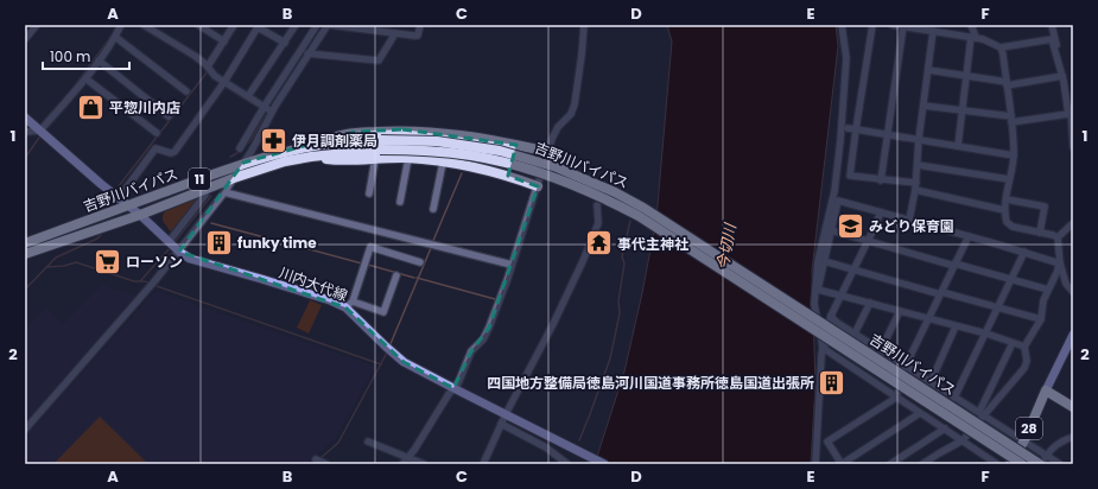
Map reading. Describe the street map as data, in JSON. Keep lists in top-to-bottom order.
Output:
{
  "streets": {
    "highway": ["吉野川バイパス", "11", "28"],
    "main road": ["川内大代線"]
  },
  "crossings": [
    ["吉野川バイパス", "11"],
    ["吉野川バイパス", "川内大代線"]
  ],
  "water": ["今切川"],
  "places": {
    "shop": ["平惣川内店"],
    "pharmacy": ["伊月調剤薬局"],
    "school or university": ["みどり保育園"],
    "building": ["funky time", "四国地方整備局徳島河川国道事務所徳島国道出張所"],
    "temple": ["事代主神社"],
    "supermarket": ["ローソン"]
  },
  "scale_bar": "100 m",
  "grid": {
    "columns": [
      "A",
      "B",
      "C",
      "D",
      "E",
      "F"
    ],
    "rows": ["1", "2"]
  }
}
